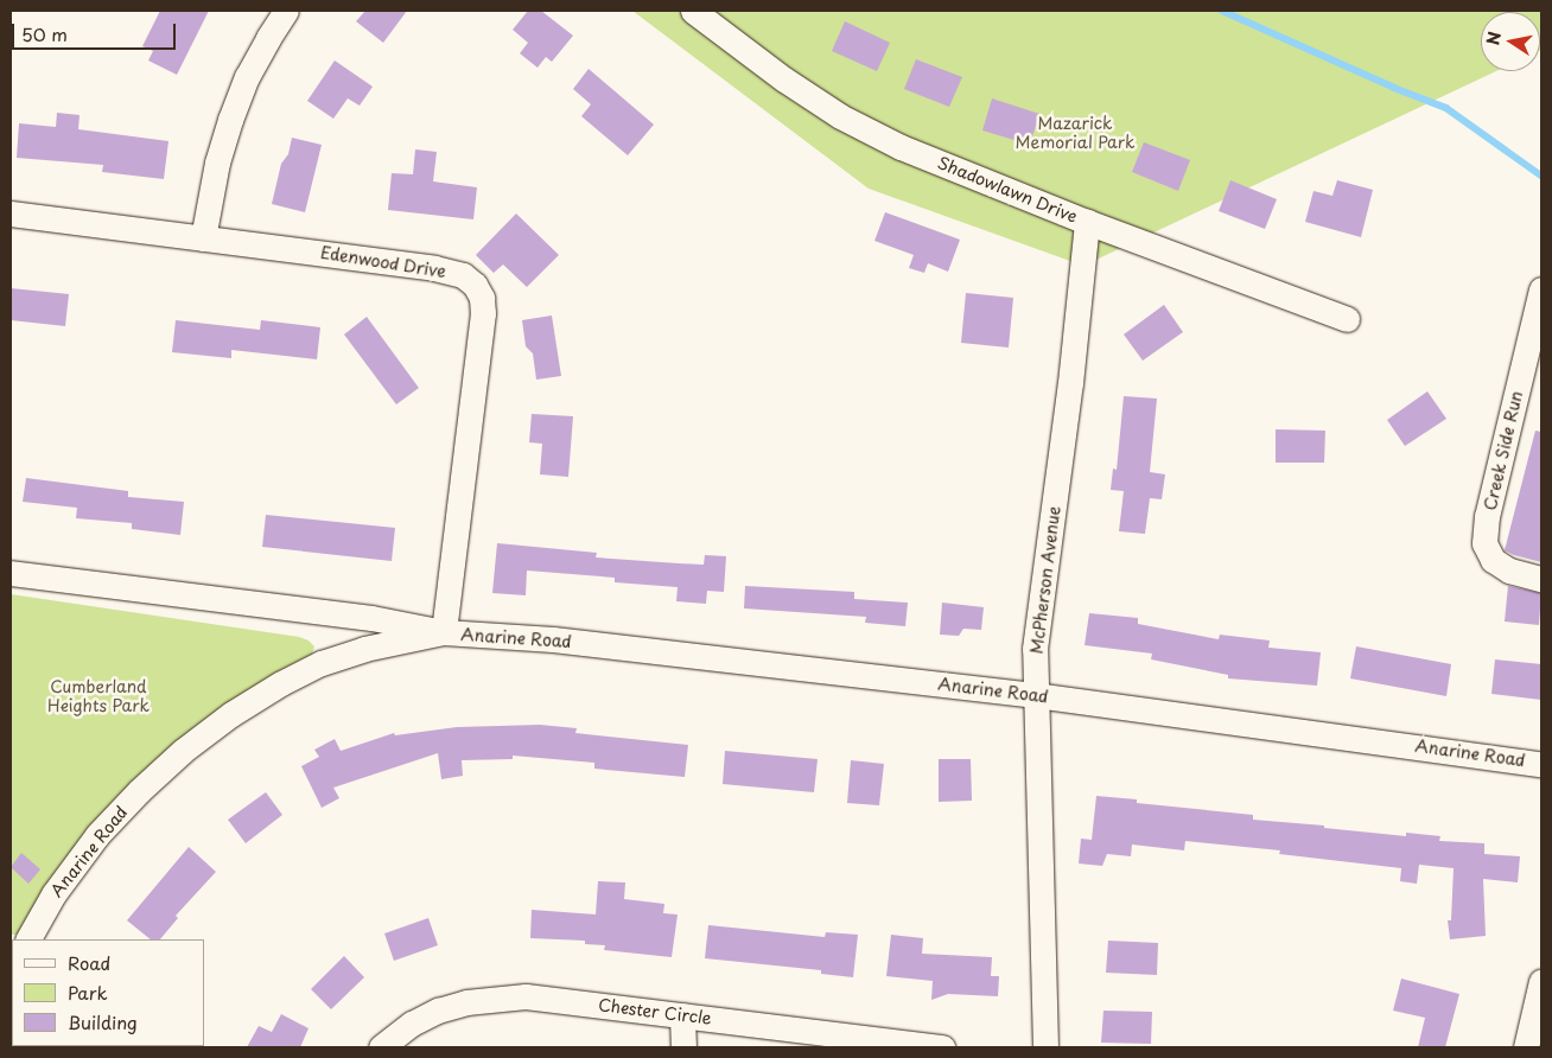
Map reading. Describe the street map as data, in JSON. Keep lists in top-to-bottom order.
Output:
{
  "streets": {
    "street": [
      "Shadowlawn Drive",
      "Edenwood Drive",
      "Creek Side Run",
      "McPherson Avenue",
      "Anarine Road",
      "Chester Circle"
    ]
  },
  "crossings": [
    ["Shadowlawn Drive", "McPherson Avenue"],
    ["Edenwood Drive", "Anarine Road"],
    ["McPherson Avenue", "Anarine Road"]
  ],
  "parks": ["Mazarick Memorial Park", "Cumberland Heights Park"],
  "legend": ["Road", "Park", "Building"],
  "scale_bar": "50 m",
  "north": "left"
}
